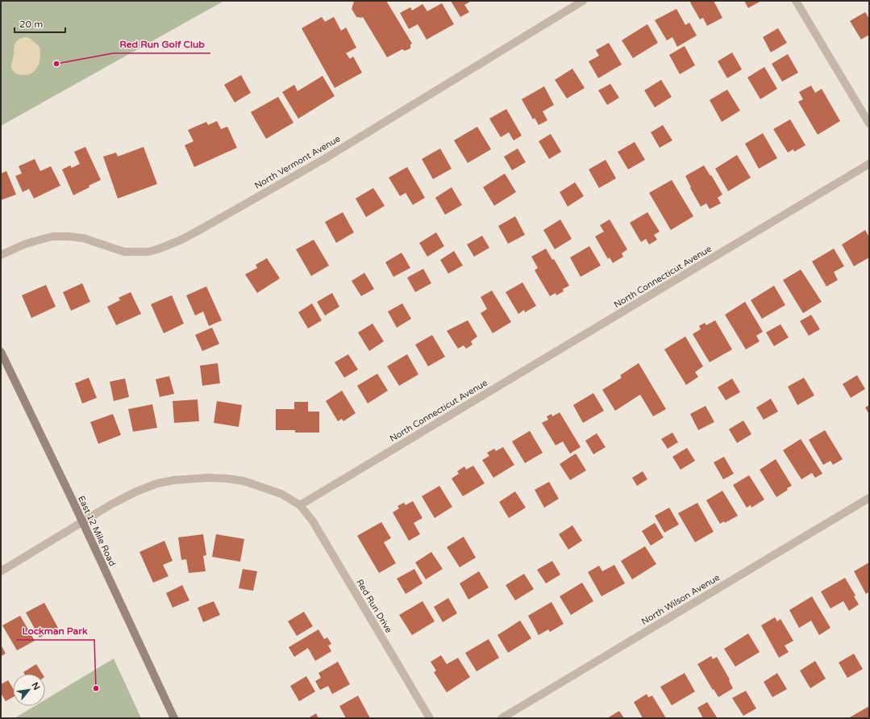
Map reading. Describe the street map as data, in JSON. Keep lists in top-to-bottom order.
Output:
{
  "streets": {
    "main road": ["East 12 Mile Road"],
    "street": [
      "North Vermont Avenue",
      "North Connecticut Avenue",
      "North Wilson Avenue",
      "Red Run Drive"
    ]
  },
  "crossings": [
    ["North Connecticut Avenue", "Red Run Drive"]
  ],
  "places": ["Red Run Golf Club", "Lockman Park"],
  "scale_bar": "20 m",
  "north": "top right"
}
